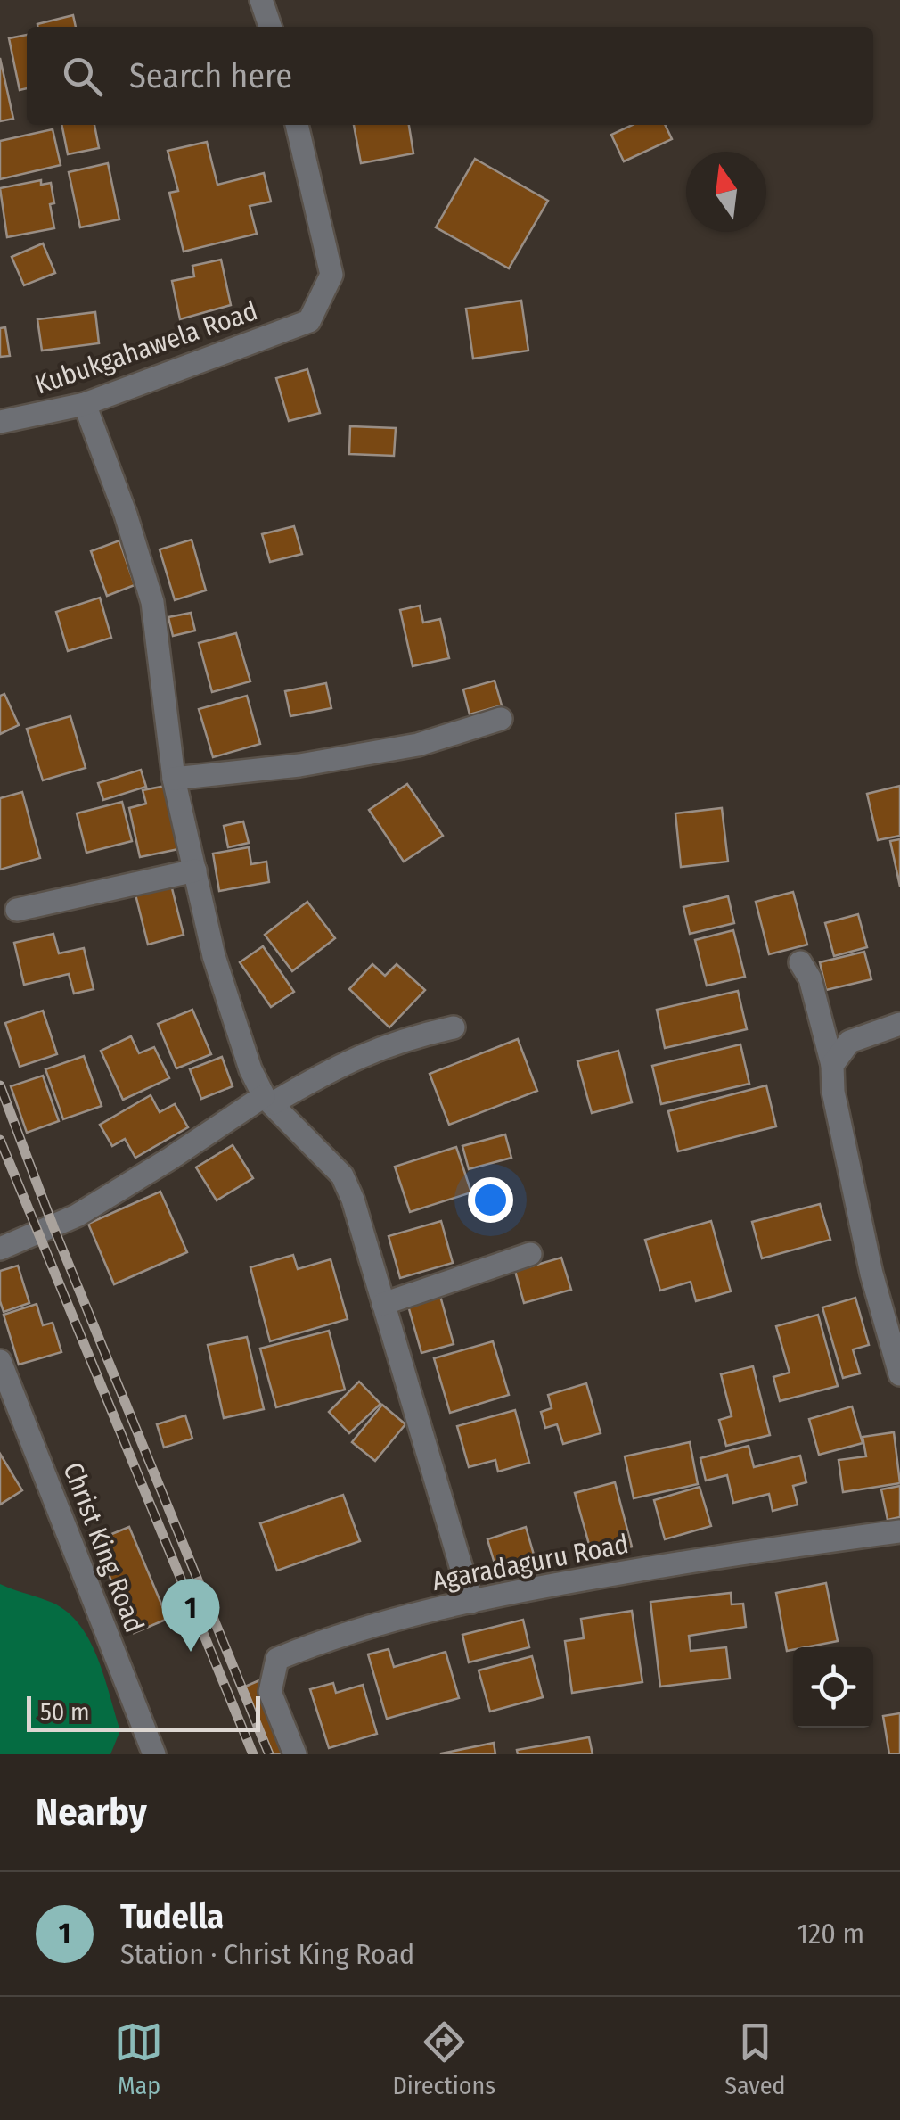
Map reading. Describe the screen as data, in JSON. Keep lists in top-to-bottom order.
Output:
{
  "streets": {
    "street": ["Kubukgahawela Road", "Christ King Road", "Agaradaguru Road"]
  },
  "scale_bar": "50 m",
  "north": "top",
  "page": {
    "search": "Search here",
    "pins": "1",
    "scale": "50 m",
    "heading": "Nearby",
    "list": [
      {
        "mark": "1",
        "name": "Tudella",
        "note": "Station · Christ King Road",
        "value": "120 m"
      }
    ],
    "nav": ["Map", "Directions", "Saved"]
  }
}
